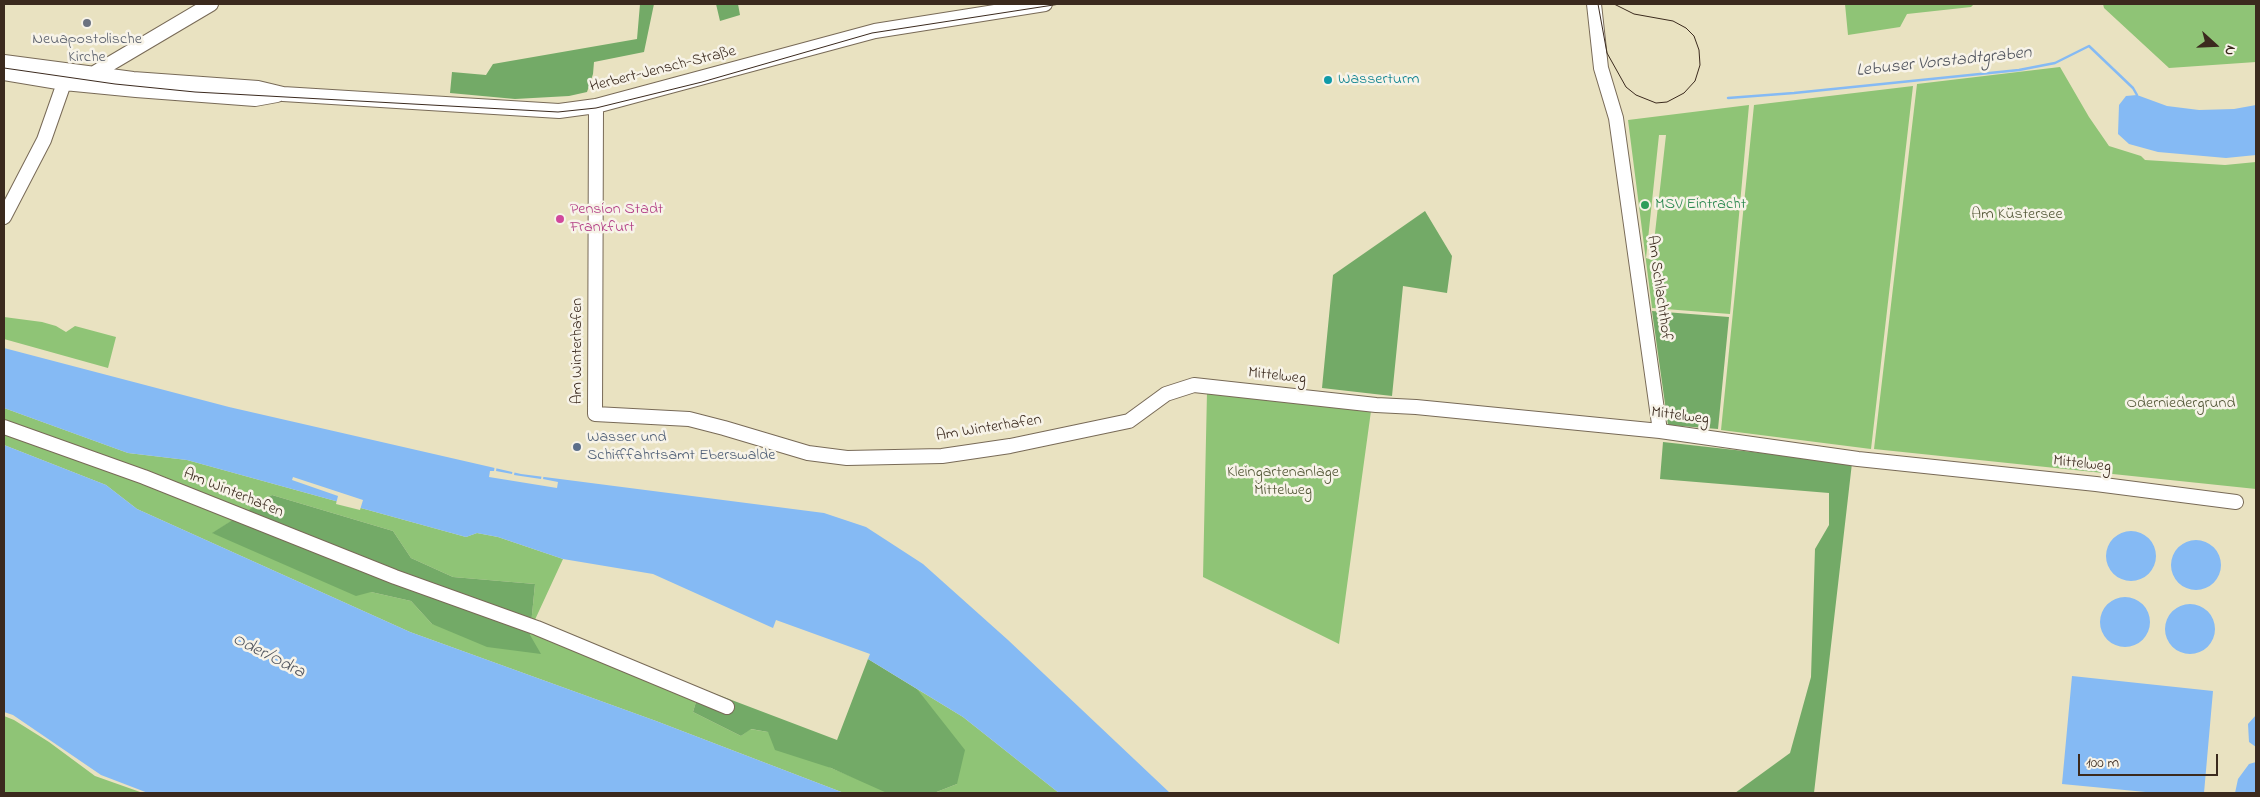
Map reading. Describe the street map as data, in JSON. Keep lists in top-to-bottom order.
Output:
{
  "streets": {
    "street": [
      "Herbert-Jensch-Straße",
      "Am Schlachthof",
      "Am Winterhafen",
      "Mittelweg"
    ]
  },
  "crossings": [
    ["Herbert-Jensch-Straße", "Am Winterhafen"],
    ["Am Schlachthof", "Mittelweg"],
    ["Am Winterhafen", "Mittelweg"]
  ],
  "water": ["Lebuser Vorstadtgraben", "Oder/Odra"],
  "parks": ["Am Küstersee", "Oderniedergrund", "Kleingartenanlage Mittelweg"],
  "places": [
    "Neuapostolische Kirche",
    "Wasserturm",
    "MSV Eintracht",
    "Pension Stadt Frankfurt",
    "Wasser und Schifffahrtsamt Eberswalde"
  ],
  "scale_bar": "100 m",
  "north": "right"
}
